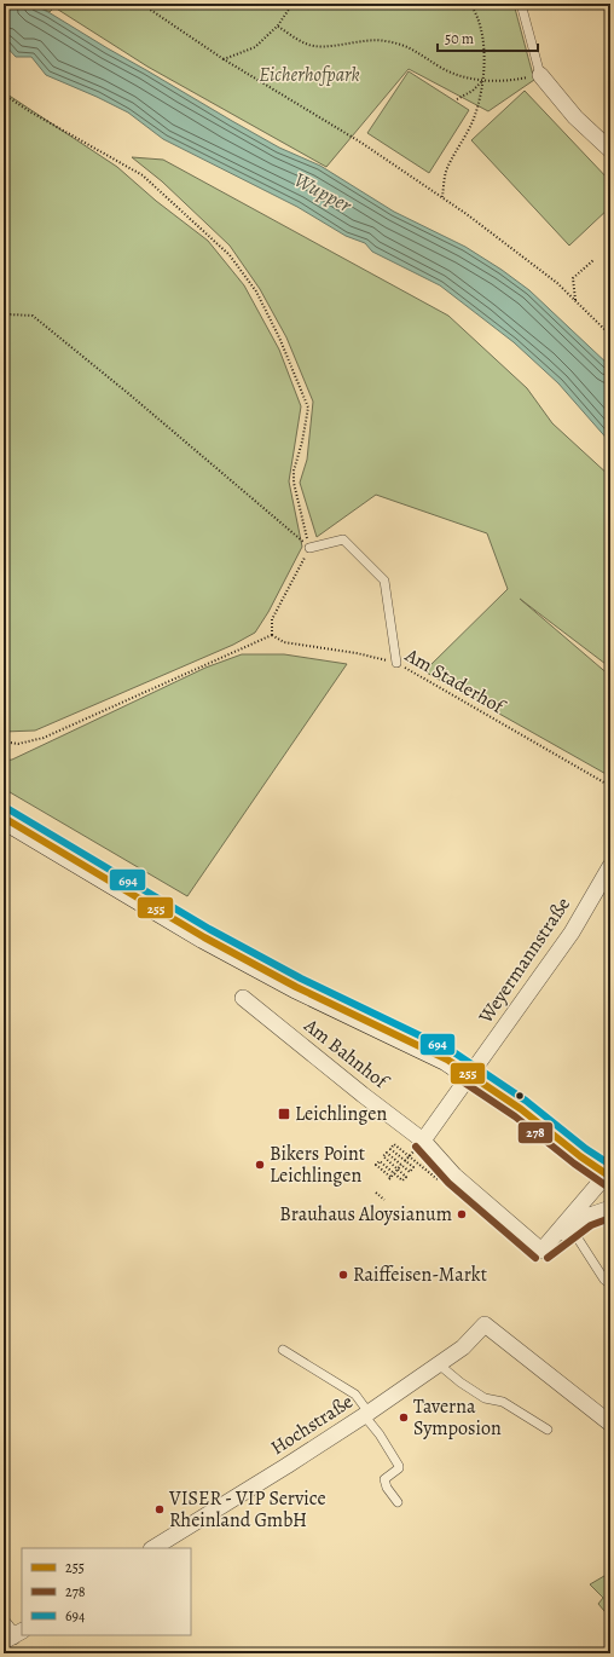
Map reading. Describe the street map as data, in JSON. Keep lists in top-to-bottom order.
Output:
{
  "streets": {
    "street": ["Weyermannstraße", "Am Bahnhof", "Hochstraße"],
    "path": ["Am Staderhof"]
  },
  "water": ["Wupper"],
  "parks": ["Eicherhofpark"],
  "places": {
    "transit": ["Leichlingen"],
    "other": [
      "Bikers Point Leichlingen",
      "Brauhaus Aloysianum",
      "Raiffeisen-Markt",
      "Taverna Symposion",
      "VISER - VIP Service Rheinland GmbH"
    ]
  },
  "lines": ["transit line 694", "transit line 255", "transit line 278"],
  "legend": ["255", "278", "694"],
  "scale_bar": "50 m"
}
